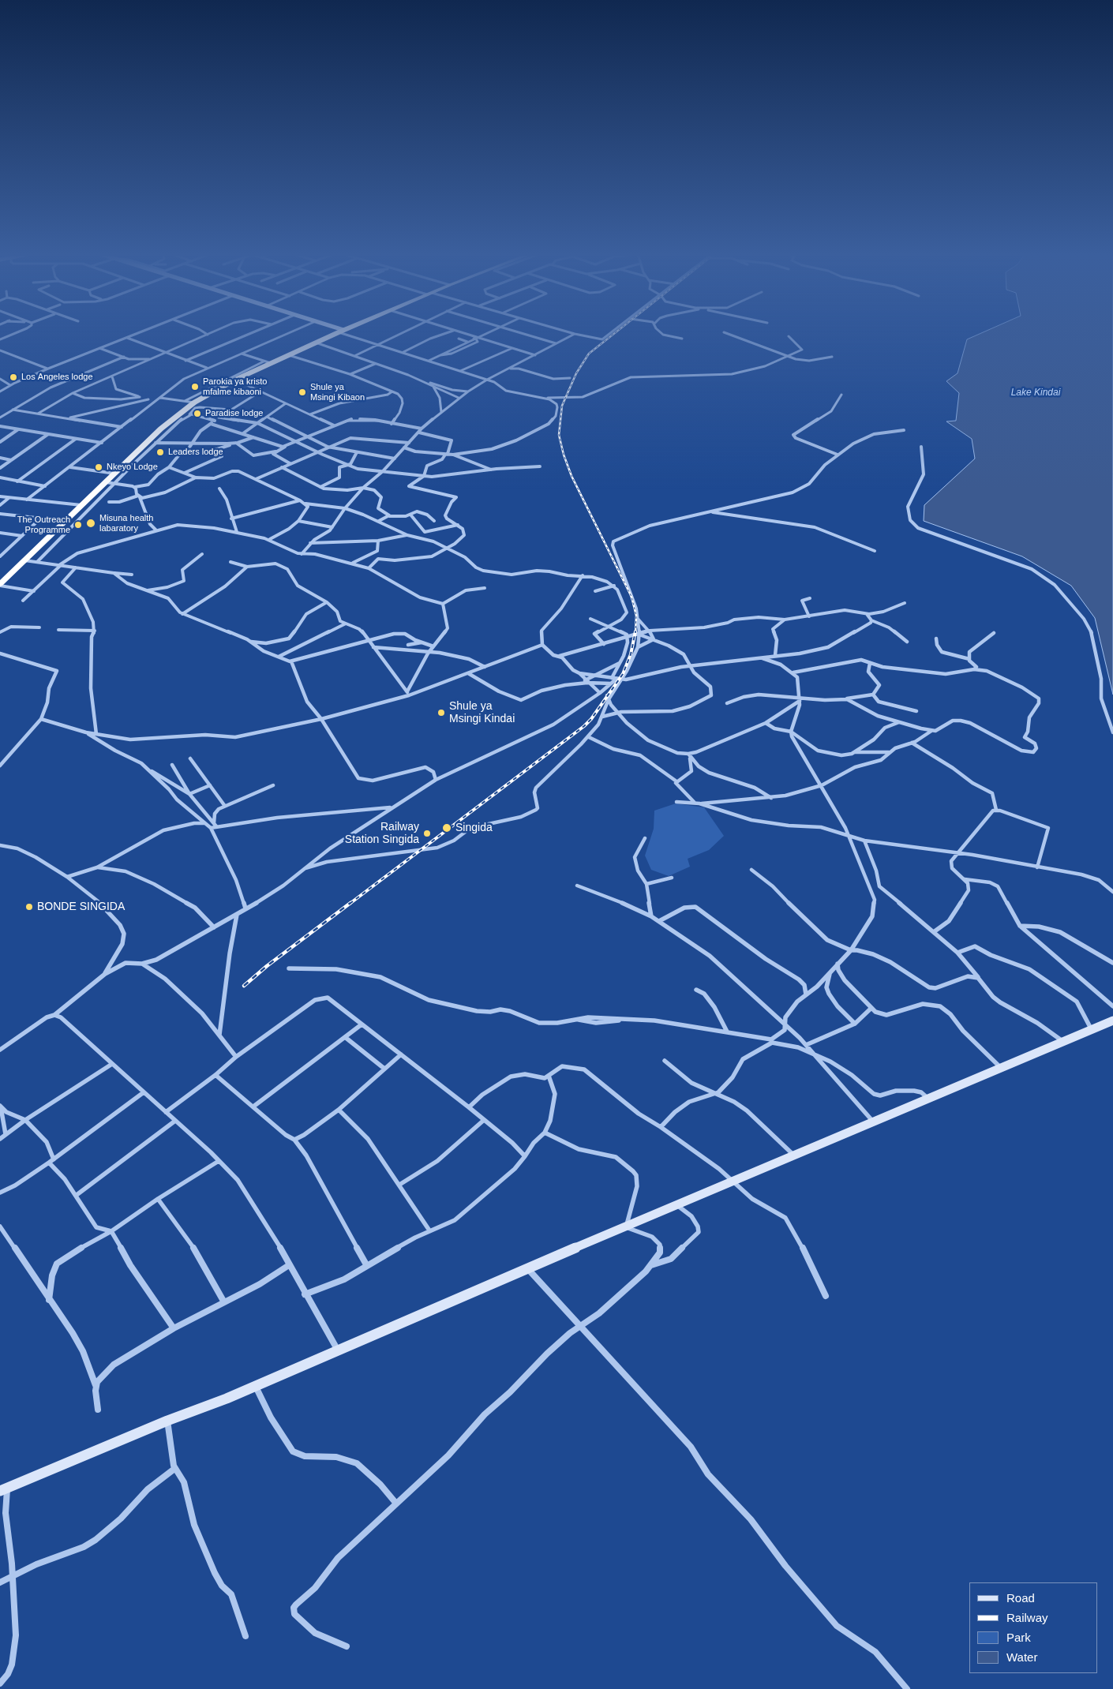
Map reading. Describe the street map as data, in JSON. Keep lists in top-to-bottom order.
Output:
{
  "water": ["Lake Kindai"],
  "places": [
    "Los Angeles lodge",
    "Parokia ya kristo mfalme kibaoni",
    "Shule ya Msingi Kibaon",
    "Paradise lodge",
    "Leaders lodge",
    "Nkeyo Lodge",
    "Misuna health labaratory",
    "The Outreach Programme",
    "Shule ya Msingi Kindai",
    "Singida",
    "Railway Station Singida",
    "BONDE SINGIDA"
  ],
  "legend": [
    "Road",
    "Railway",
    "Park",
    "Water"
  ]
}
